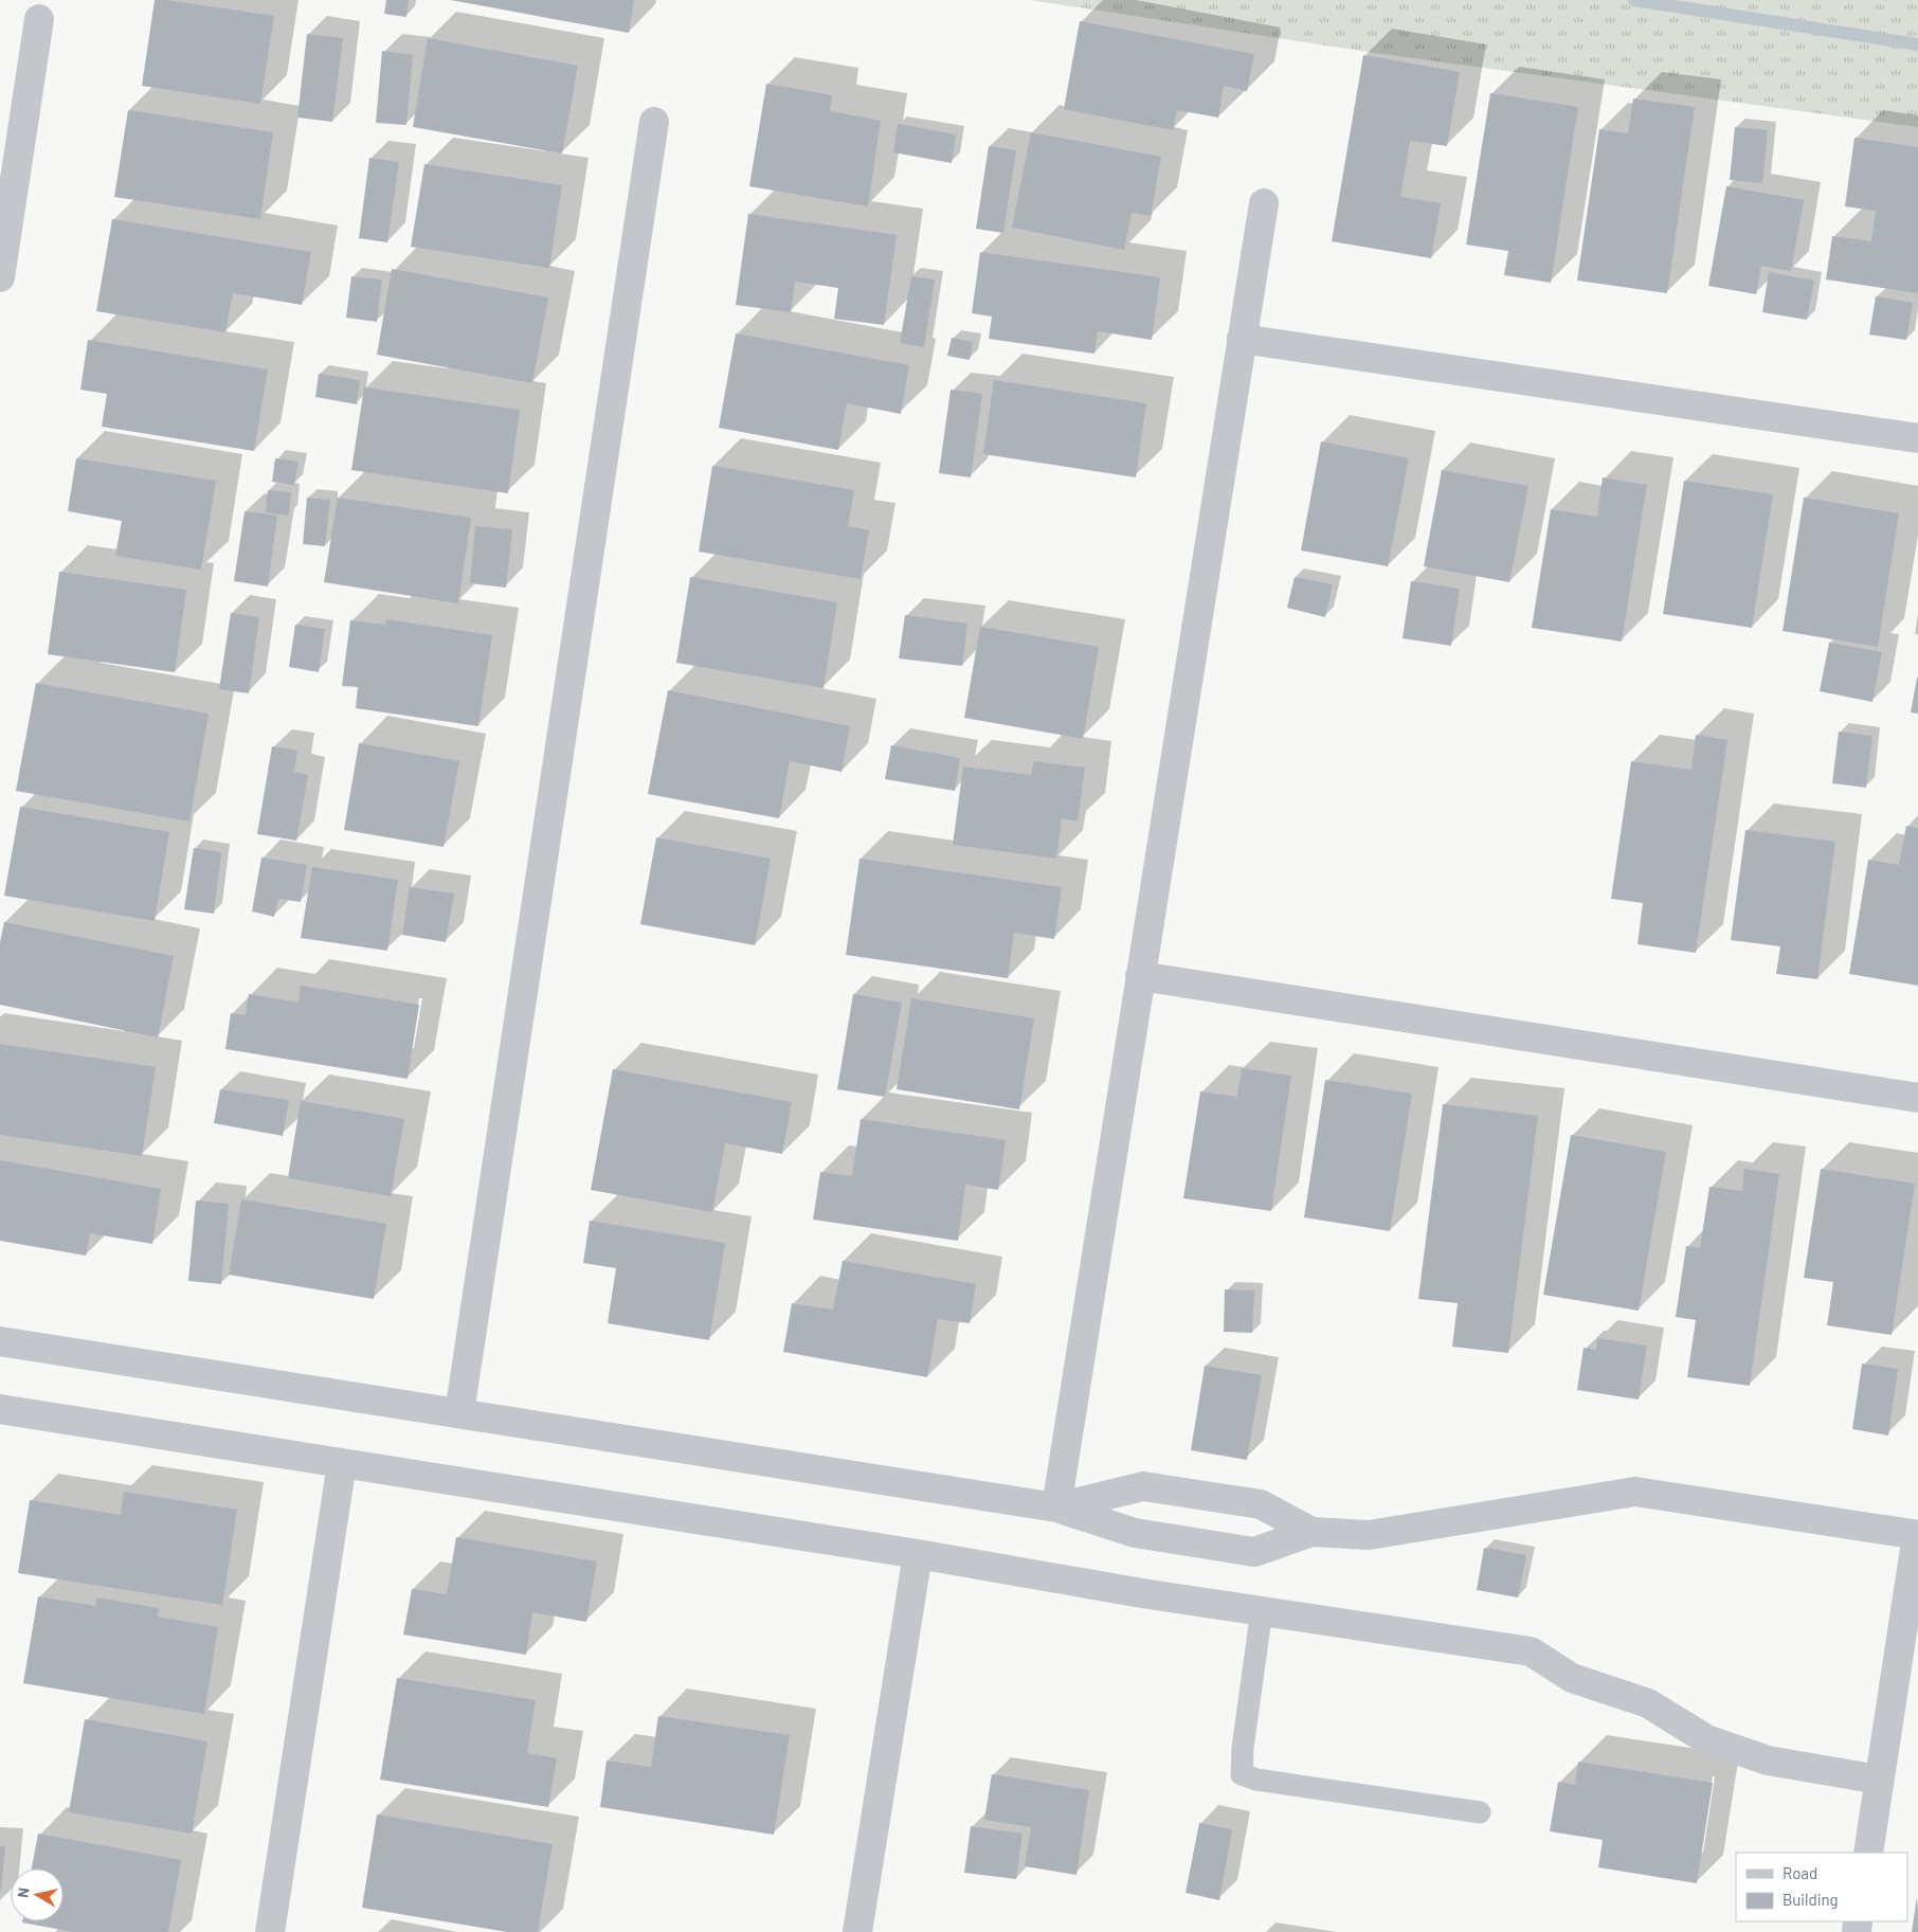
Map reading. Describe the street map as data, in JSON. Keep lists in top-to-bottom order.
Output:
{
  "legend": ["Road", "Building"],
  "north": "left"
}
